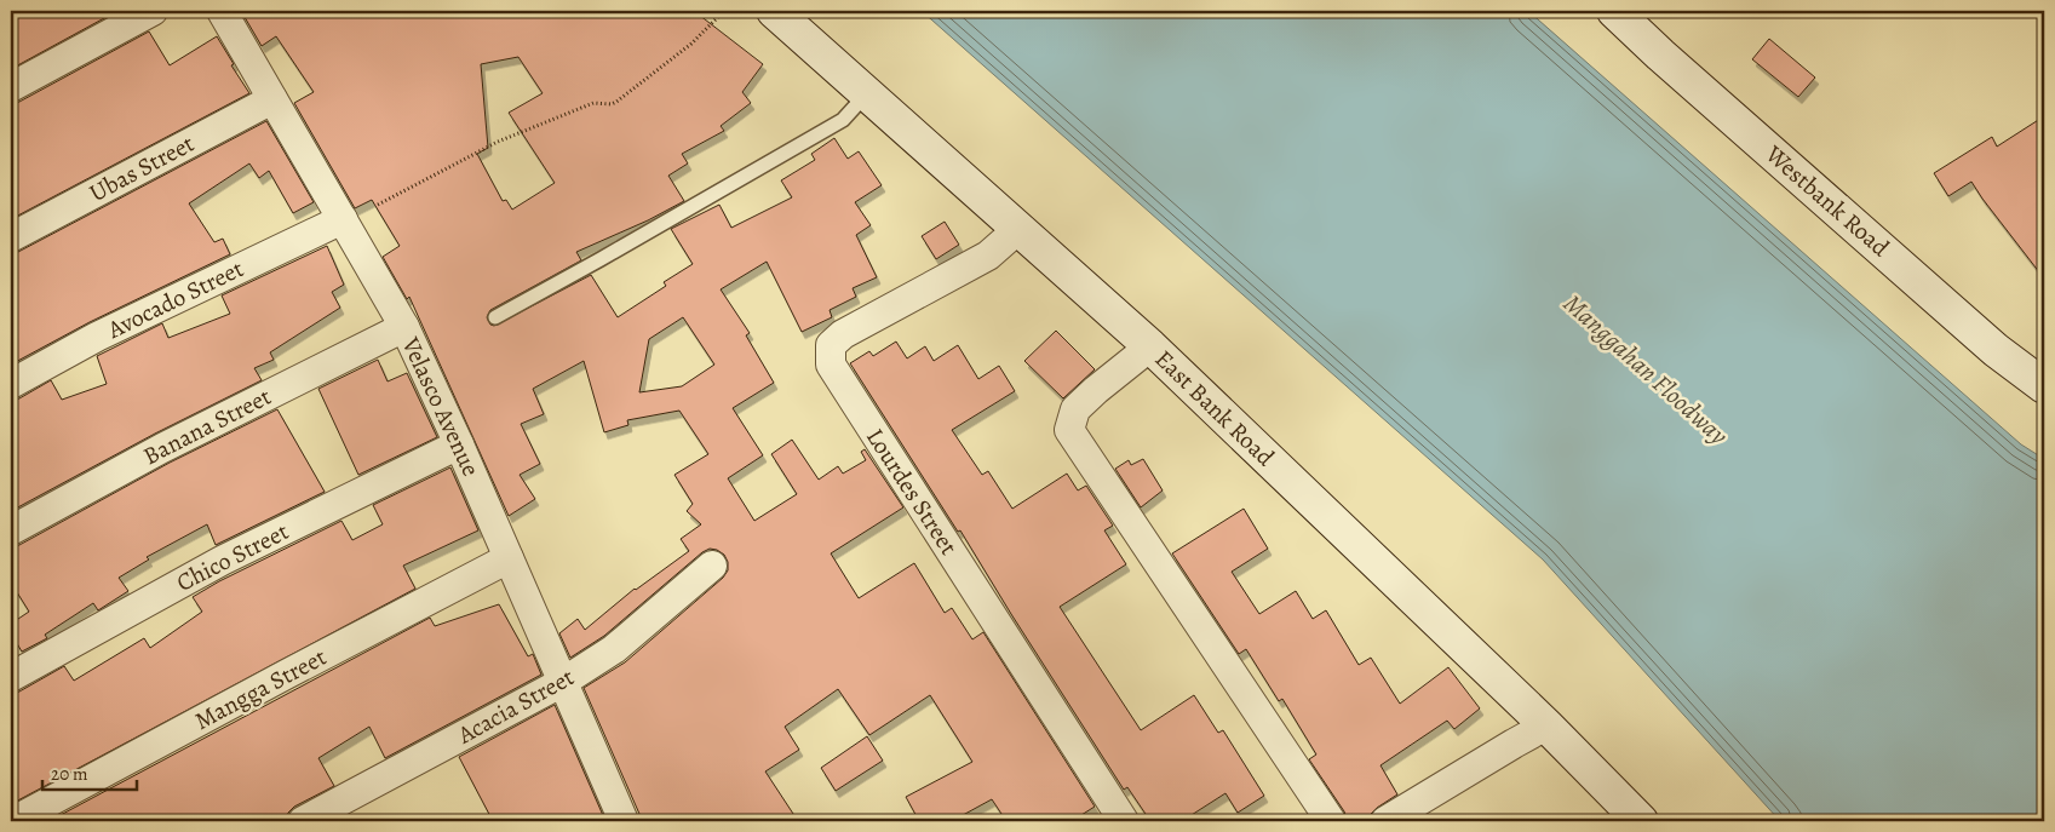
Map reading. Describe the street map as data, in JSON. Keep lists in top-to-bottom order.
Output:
{
  "streets": {
    "main road": ["Westbank Road", "East Bank Road"],
    "street": [
      "Ubas Street",
      "Avocado Street",
      "Velasco Avenue",
      "Banana Street",
      "Lourdes Street",
      "Chico Street",
      "Mangga Street",
      "Acacia Street"
    ]
  },
  "crossings": [
    ["Ubas Street", "Velasco Avenue"],
    ["Avocado Street", "Velasco Avenue"],
    ["Velasco Avenue", "Banana Street"],
    ["Velasco Avenue", "Chico Street"],
    ["Velasco Avenue", "Mangga Street"],
    ["Velasco Avenue", "Acacia Street"],
    ["East Bank Road", "Lourdes Street"]
  ],
  "water": ["Manggahan Floodway"],
  "scale_bar": "20 m"
}
